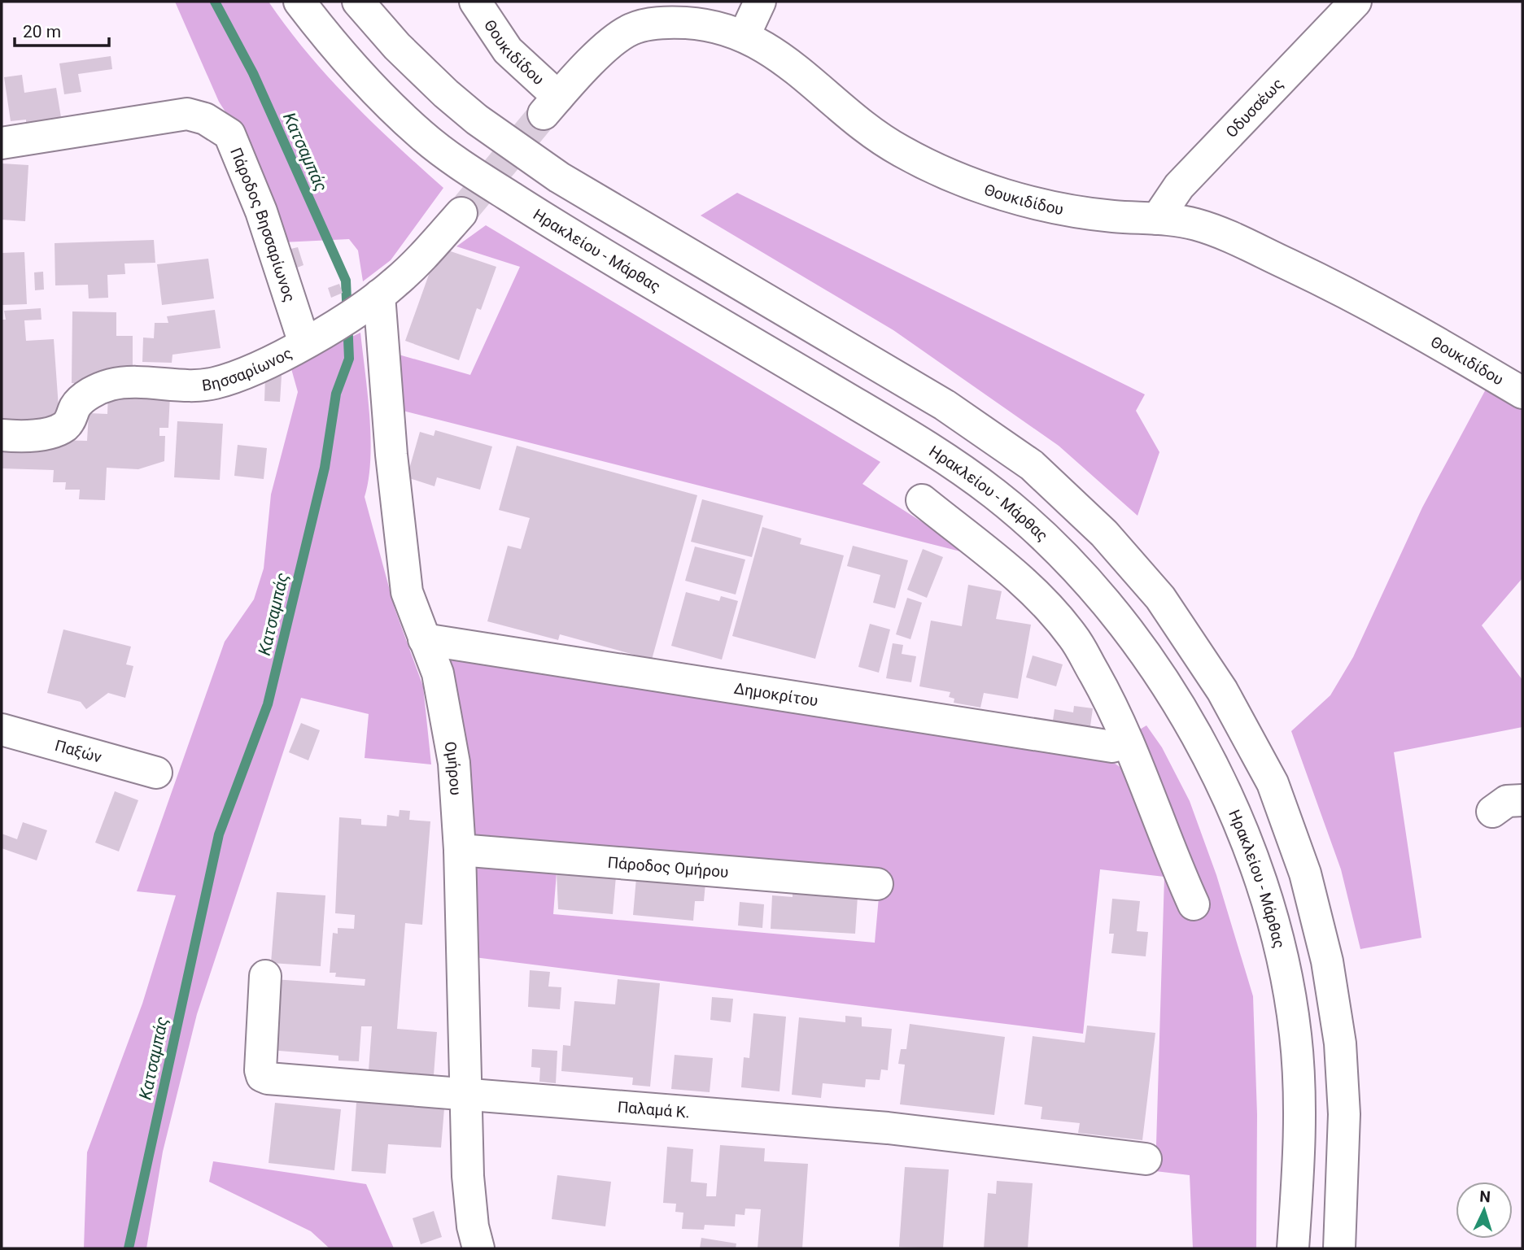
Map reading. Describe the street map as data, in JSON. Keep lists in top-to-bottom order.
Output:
{
  "streets": {
    "street": [
      "Θουκιδίδου",
      "Οδυσσέως",
      "Πάροδος Βησσαρίωνος",
      "Ηρακλείου - Μάρθας",
      "Βησσαρίωνος",
      "Δημοκρίτου",
      "Παξών",
      "Ομήρου",
      "Πάροδος Ομήρου",
      "Παλαμά Κ."
    ]
  },
  "crossings": [
    ["Θουκιδίδου", "Οδυσσέως"],
    ["Πάροδος Βησσαρίωνος", "Βησσαρίωνος"],
    ["Βησσαρίωνος", "Ομήρου"],
    ["Δημοκρίτου", "Ομήρου"],
    ["Ομήρου", "Πάροδος Ομήρου"],
    ["Ομήρου", "Παλαμά Κ."]
  ],
  "water": ["Κατσαμπάς"],
  "scale_bar": "20 m",
  "north": "top"
}
